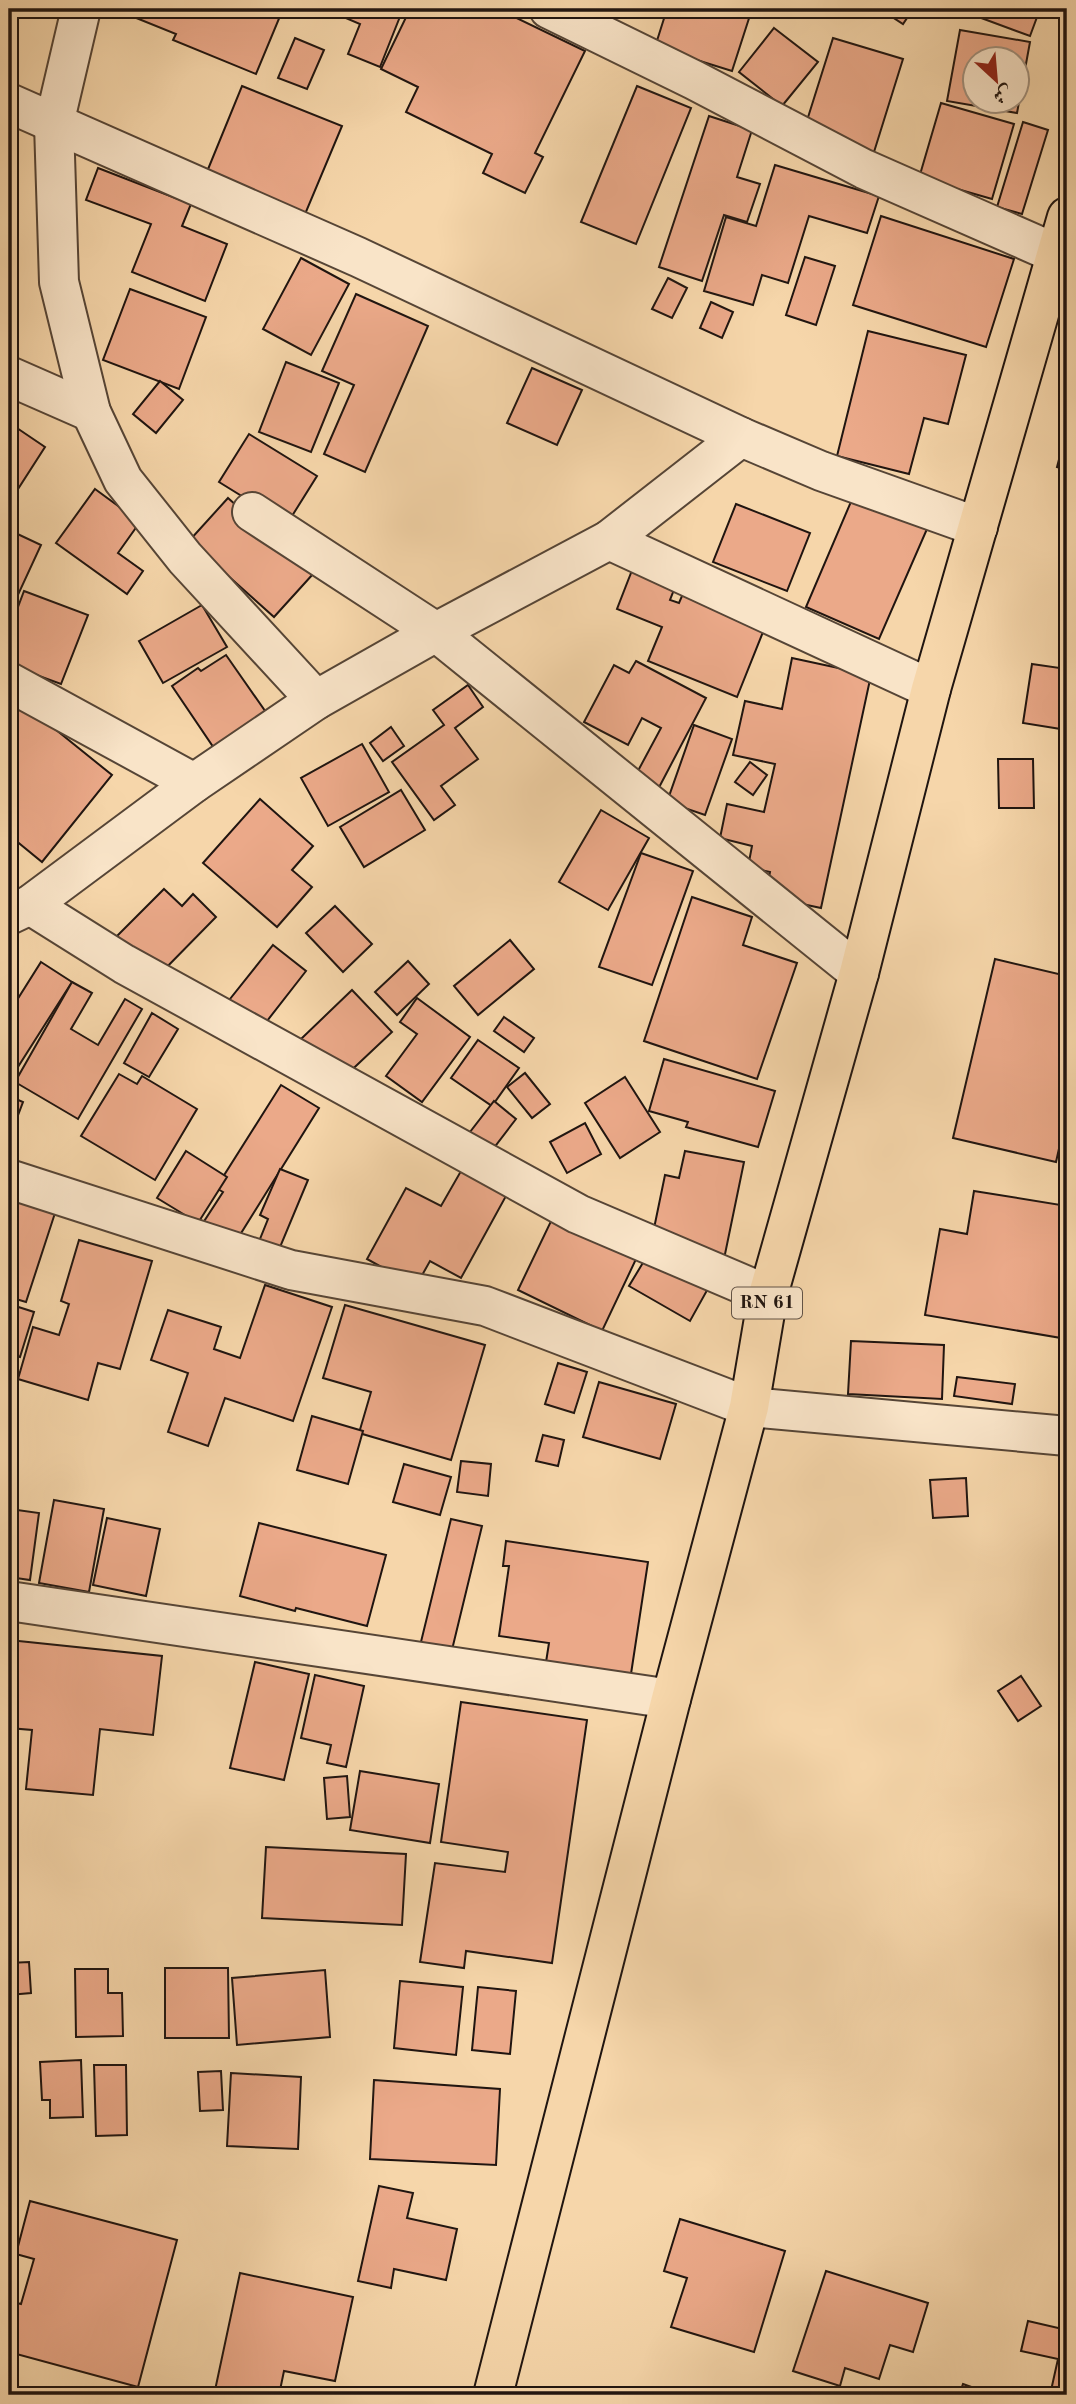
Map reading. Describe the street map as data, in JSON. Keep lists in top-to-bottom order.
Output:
{
  "streets": {
    "main road": ["RN 61"]
  },
  "north": "bottom right"
}
